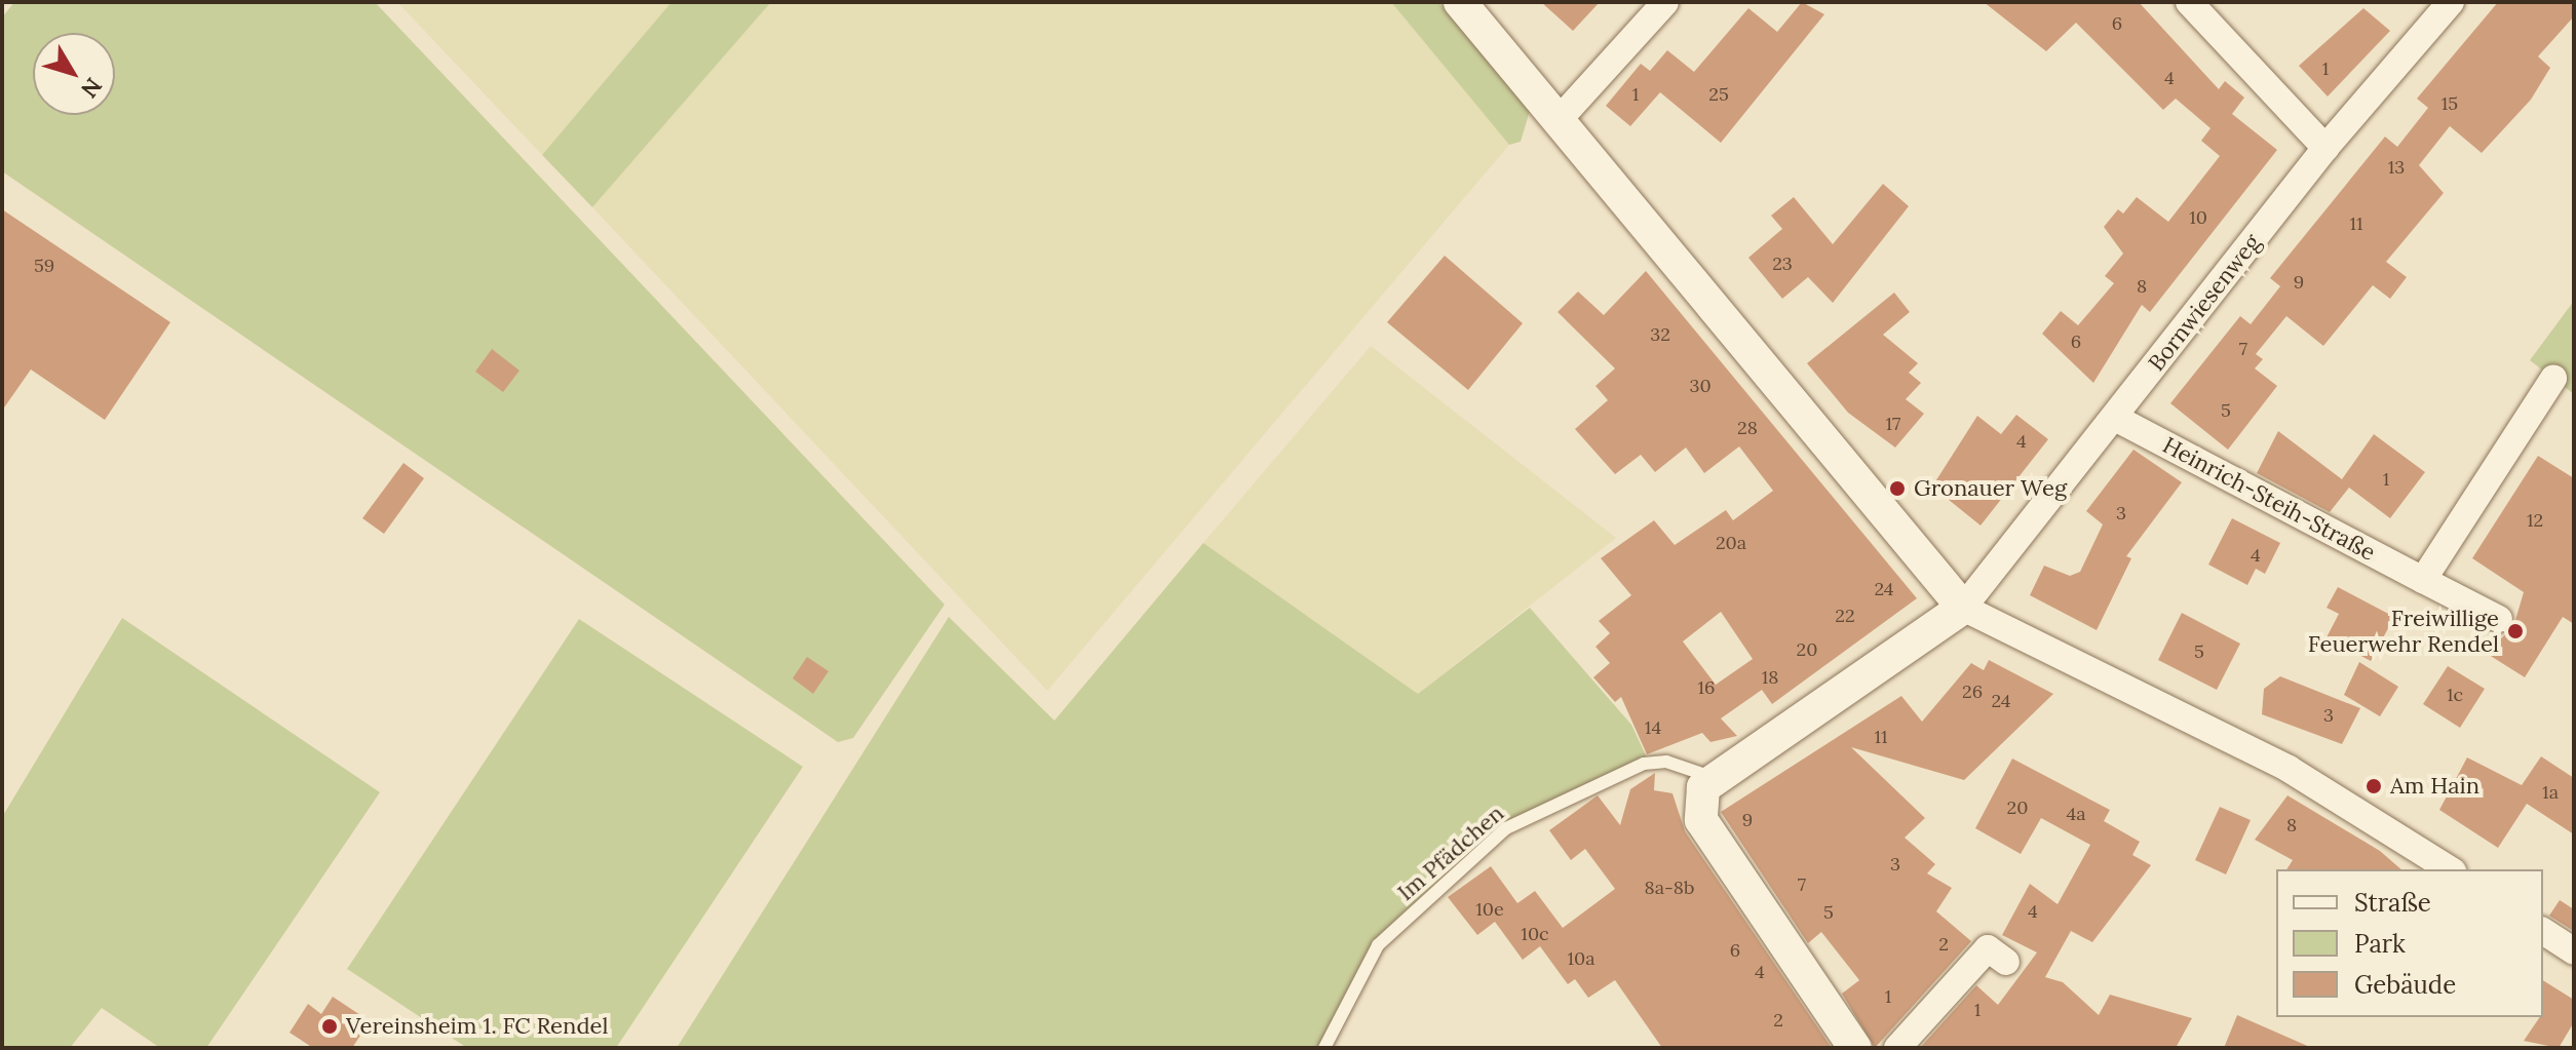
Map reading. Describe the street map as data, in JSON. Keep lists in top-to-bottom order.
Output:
{
  "streets": {
    "street": ["Bornwiesenweg", "Heinrich-Steih-Straße"],
    "lane": ["Im Pfädchen"]
  },
  "crossings": [
    ["Bornwiesenweg", "Heinrich-Steih-Straße"]
  ],
  "places": [
    "Gronauer Weg",
    "Freiwillige Feuerwehr Rendel",
    "Am Hain",
    "Vereinsheim 1. FC Rendel"
  ],
  "house_numbers": [
    "6",
    "1",
    "4",
    "1",
    "25",
    "15",
    "13",
    "10",
    "11",
    "23",
    "59",
    "9",
    "8",
    "32",
    "6",
    "7",
    "30",
    "5",
    "17",
    "28",
    "4",
    "1",
    "3",
    "12",
    "20a",
    "4",
    "24",
    "22",
    "20",
    "5",
    "18",
    "16",
    "26",
    "1c",
    "24",
    "3",
    "14",
    "11",
    "1a",
    "20",
    "4a",
    "9",
    "8",
    "3",
    "7",
    "8a-8b",
    "10e",
    "4",
    "5",
    "10c",
    "2",
    "6",
    "10a",
    "4",
    "1",
    "1",
    "2"
  ],
  "legend": ["Straße", "Park", "Gebäude"],
  "north": "bottom right"
}
